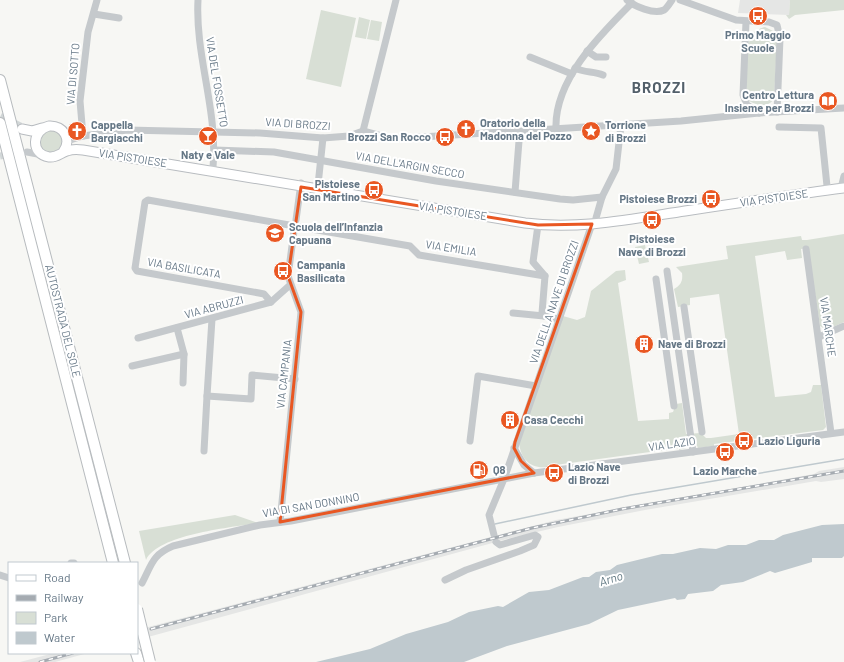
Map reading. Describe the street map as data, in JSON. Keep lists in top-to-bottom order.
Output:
{
  "streets": {
    "highway": ["AUTOSTRADA DEL SOLE"],
    "main road": ["VIA PISTOIESE"],
    "street": [
      "VIA DI SOTTO",
      "VIA DEL FOSSETTO",
      "VIA DI BROZZI",
      "VIA DELL'ARGIN SECCO",
      "VIA EMILIA",
      "VIA BASILICATA",
      "VIA DELLA NAVE DI BROZZI",
      "VIA ABRUZZI",
      "VIA MARCHE",
      "VIA CAMPANIA",
      "VIA LAZIO",
      "VIA DI SAN DONNINO"
    ]
  },
  "crossings": [
    ["VIA DI SOTTO", "VIA DI BROZZI"],
    ["VIA DEL FOSSETTO", "VIA DI BROZZI"],
    ["VIA DEL FOSSETTO", "VIA PISTOIESE"],
    ["VIA DEL FOSSETTO", "VIA DELL'ARGIN SECCO"],
    ["VIA DI BROZZI", "VIA PISTOIESE"],
    ["VIA DI BROZZI", "VIA DELLA NAVE DI BROZZI"],
    ["VIA PISTOIESE", "VIA DELLA NAVE DI BROZZI"],
    ["VIA DELL'ARGIN SECCO", "VIA DELLA NAVE DI BROZZI"],
    ["VIA EMILIA", "VIA BASILICATA"],
    ["VIA EMILIA", "VIA CAMPANIA"],
    ["VIA BASILICATA", "VIA ABRUZZI"],
    ["VIA BASILICATA", "VIA CAMPANIA"],
    ["VIA DELLA NAVE DI BROZZI", "VIA LAZIO"],
    ["VIA DELLA NAVE DI BROZZI", "VIA DI SAN DONNINO"],
    ["VIA ABRUZZI", "VIA CAMPANIA"],
    ["VIA MARCHE", "VIA LAZIO"],
    ["VIA CAMPANIA", "VIA DI SAN DONNINO"],
    ["VIA LAZIO", "VIA DI SAN DONNINO"]
  ],
  "districts": ["BROZZI"],
  "water": ["Arno"],
  "places": {
    "bus stop": [
      "Primo Maggio Scuole",
      "Brozzi San Rocco",
      "Pistoiese San Martino",
      "Pistoiese Brozzi",
      "Pistoiese Nave di Brozzi",
      "Campania Basilicata",
      "Lazio Liguria",
      "Lazio Marche",
      "Lazio Nave di Brozzi"
    ],
    "library": ["Centro Lettura Insieme per Brozzi"],
    "church": ["Oratorio della Madonna del Pozzo", "Cappella Bargiacchi"],
    "place": ["Torrione di Brozzi"],
    "bar": ["Naty e Vale"],
    "school or university": ["Scuola dell’Infanzia Capuana"],
    "building": ["Nave di Brozzi", "Casa Cecchi"],
    "fuel station": ["Q8"]
  },
  "legend": [
    "Road",
    "Railway",
    "Park",
    "Water"
  ]
}
